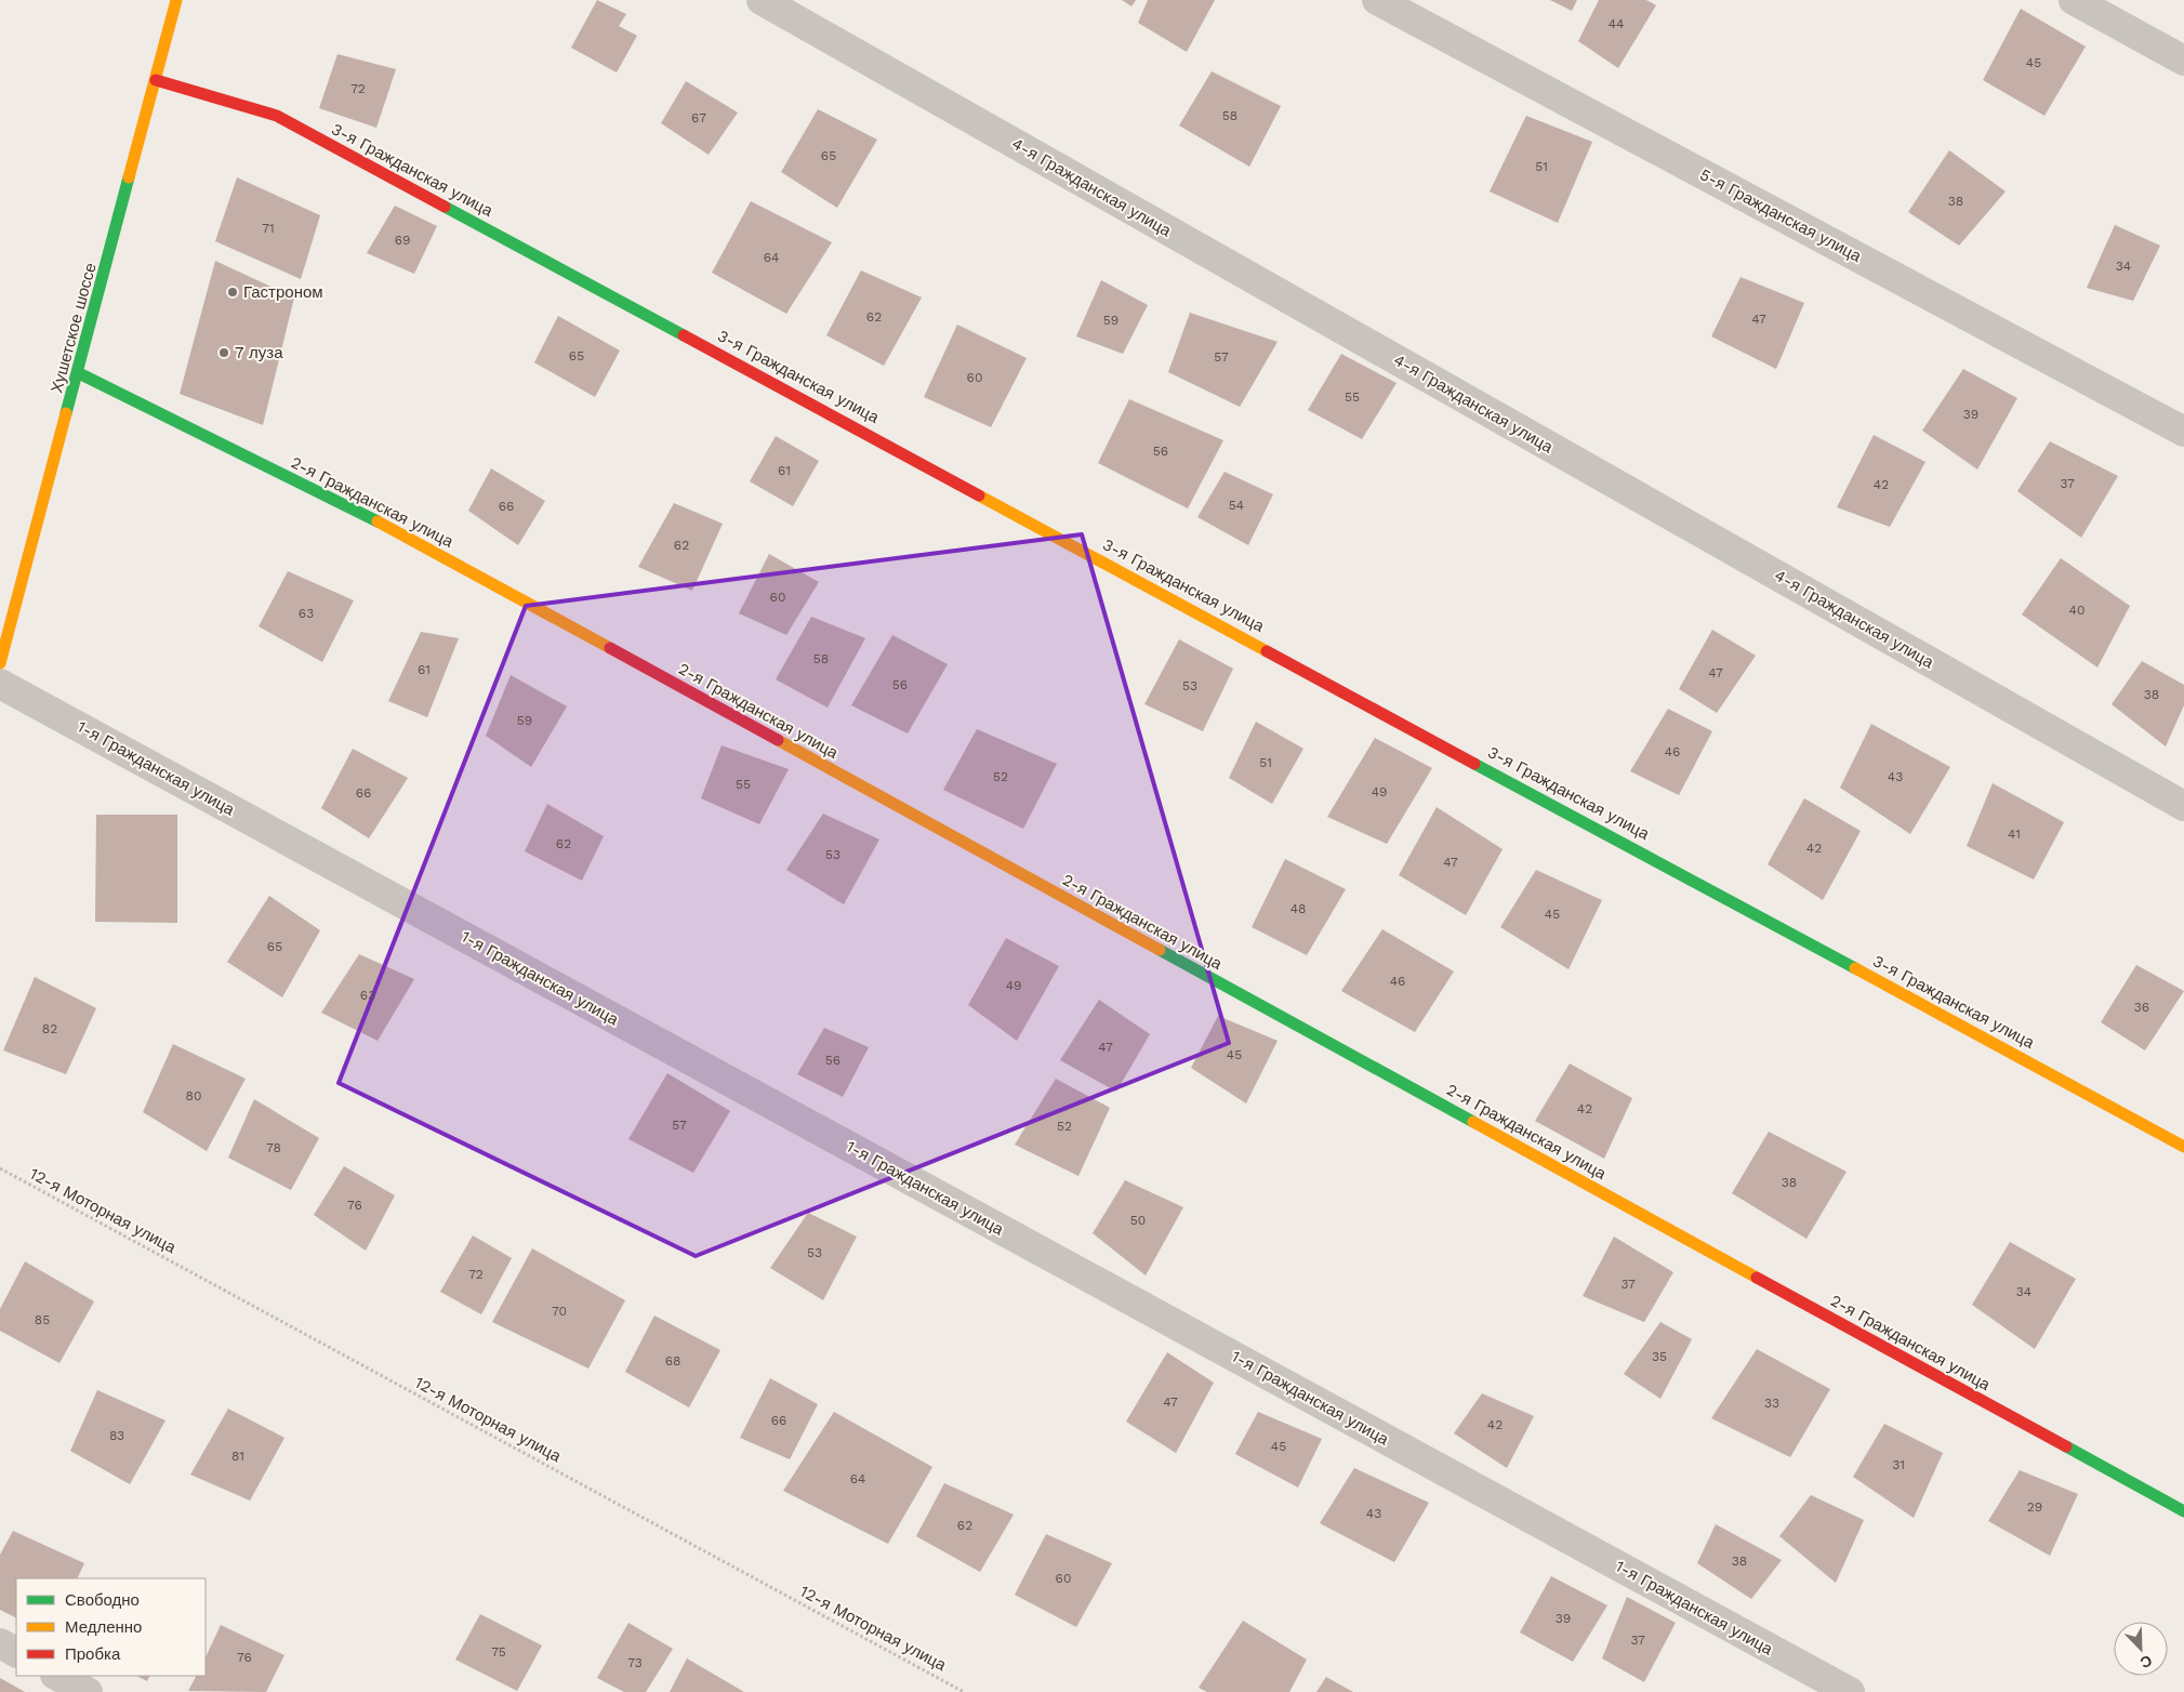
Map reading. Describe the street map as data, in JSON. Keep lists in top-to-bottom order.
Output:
{
  "streets": {
    "street": [
      "3-я Гражданская улица",
      "4-я Гражданская улица",
      "5-я Гражданская улица",
      "Хушетское шоссе",
      "2-я Гражданская улица",
      "1-я Гражданская улица"
    ],
    "path": ["12-я Моторная улица"]
  },
  "crossings": [
    ["3-я Гражданская улица", "Хушетское шоссе"],
    ["Хушетское шоссе", "2-я Гражданская улица"]
  ],
  "places": ["Гастроном", "7 луза"],
  "house_numbers": [
    "44",
    "45",
    "72",
    "58",
    "67",
    "65",
    "51",
    "38",
    "71",
    "69",
    "64",
    "34",
    "62",
    "47",
    "59",
    "65",
    "57",
    "60",
    "55",
    "39",
    "56",
    "61",
    "37",
    "42",
    "54",
    "66",
    "62",
    "60",
    "40",
    "63",
    "58",
    "61",
    "47",
    "56",
    "53",
    "38",
    "59",
    "46",
    "51",
    "52",
    "43",
    "55",
    "49",
    "66",
    "41",
    "62",
    "42",
    "53",
    "47",
    "48",
    "45",
    "65",
    "46",
    "49",
    "63",
    "36",
    "82",
    "47",
    "45",
    "56",
    "80",
    "42",
    "57",
    "52",
    "78",
    "38",
    "76",
    "50",
    "53",
    "72",
    "37",
    "34",
    "70",
    "85",
    "35",
    "68",
    "47",
    "33",
    "66",
    "42",
    "83",
    "45",
    "81",
    "31",
    "64",
    "29",
    "43",
    "62",
    "38",
    "60",
    "39",
    "37",
    "75",
    "76",
    "73"
  ],
  "legend": ["Свободно", "Медленно", "Пробка"],
  "north": "bottom right"
}
